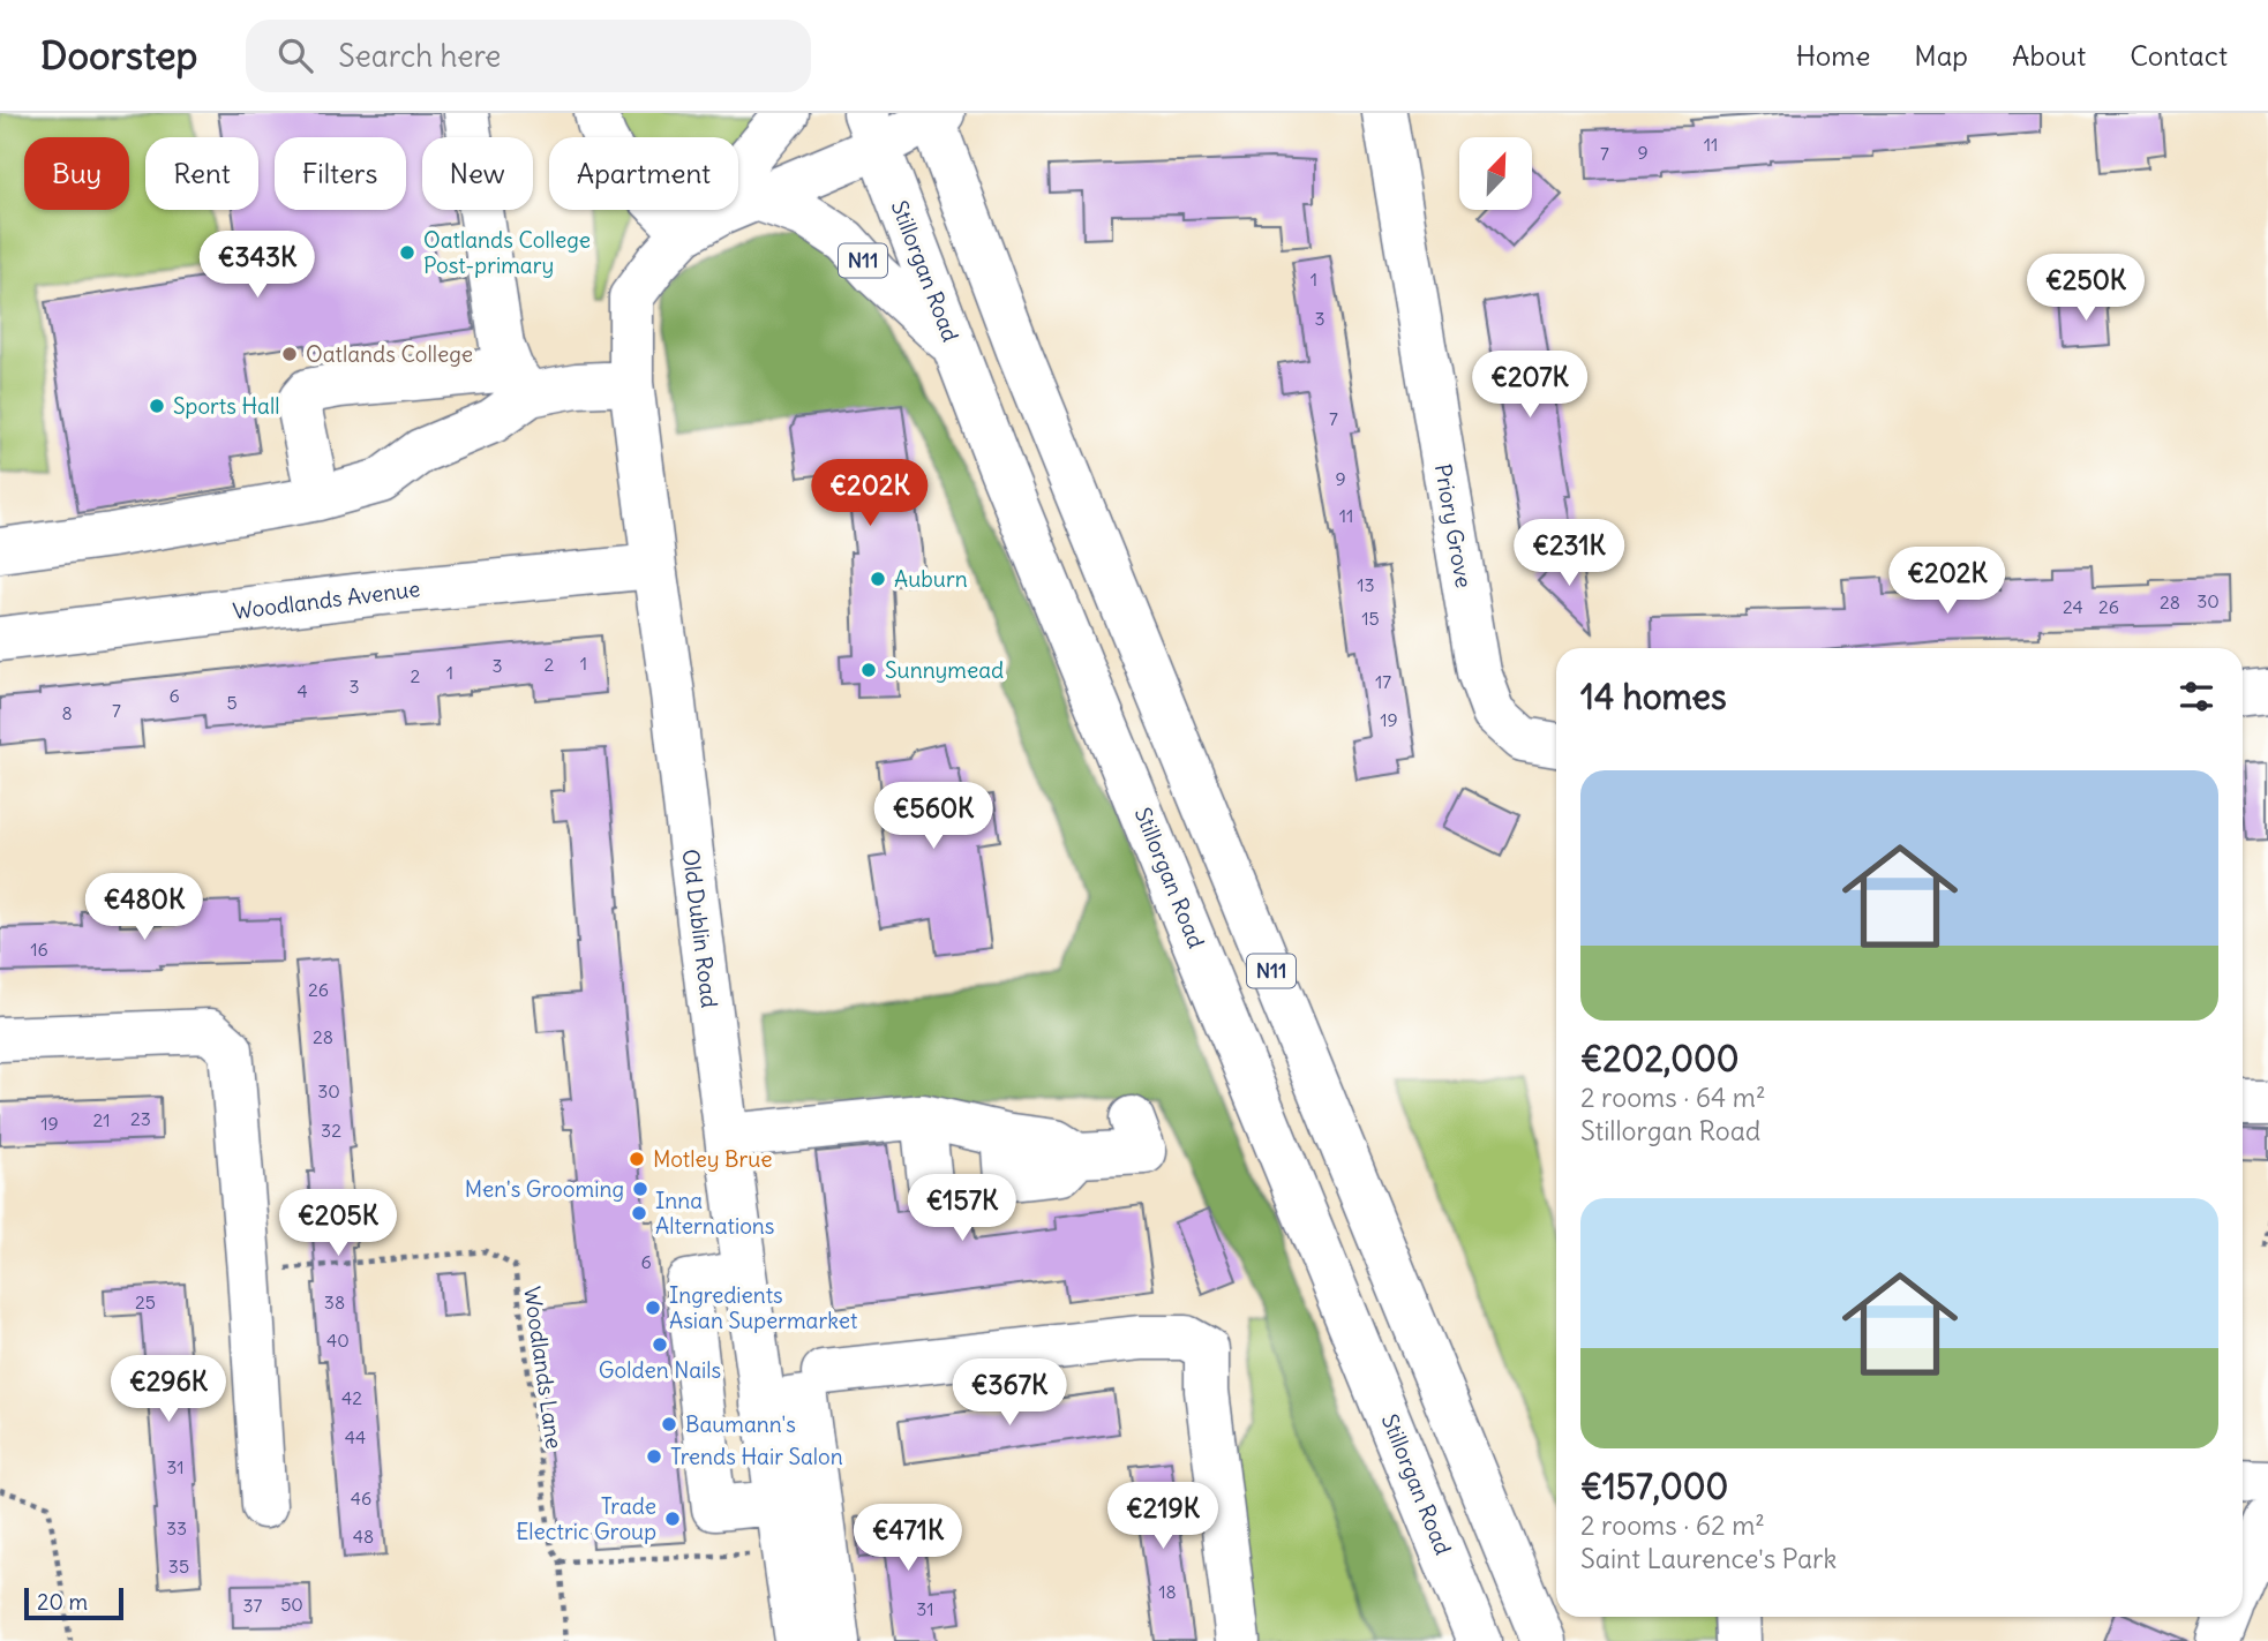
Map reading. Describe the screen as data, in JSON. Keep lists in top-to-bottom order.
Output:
{
  "streets": {
    "main road": [
      "N11",
      "Stillorgan Road",
      "Priory Grove",
      "Woodlands Avenue",
      "Old Dublin Road"
    ],
    "path": ["Woodlands Lane"]
  },
  "crossings": [
    ["N11", "Stillorgan Road"],
    ["N11", "Old Dublin Road"],
    ["Stillorgan Road", "Old Dublin Road"],
    ["Woodlands Avenue", "Old Dublin Road"]
  ],
  "places": [
    "Oatlands College Post-primary",
    "Oatlands College",
    "Sports Hall",
    "Auburn",
    "Sunnymead",
    "Motley Brue",
    "Men's Grooming",
    "Inna Alternations",
    "Ingredients Asian Supermarket",
    "Golden Nails",
    "Baumann's",
    "Trends Hair Salon",
    "Trade Electric Group"
  ],
  "house_numbers": [
    "11",
    "9",
    "7",
    "1",
    "3",
    "7",
    "9",
    "11",
    "13",
    "30",
    "28",
    "24",
    "26",
    "15",
    "1",
    "2",
    "3",
    "1",
    "2",
    "17",
    "3",
    "4",
    "6",
    "5",
    "7",
    "8",
    "19",
    "16",
    "26",
    "28",
    "30",
    "23",
    "21",
    "19",
    "32",
    "6",
    "25",
    "38",
    "40",
    "42",
    "44",
    "31",
    "46",
    "33",
    "48",
    "35",
    "18",
    "50",
    "37",
    "31"
  ],
  "scale_bar": "20 m",
  "north": "top right",
  "page": {
    "header": "Doorstep",
    "search": "Search here",
    "nav": [
      "Home",
      "Map",
      "About",
      "Contact"
    ],
    "chip": [
      "Buy",
      "Rent",
      "Filters",
      "New",
      "Apartment"
    ],
    "price": [
      "€343K",
      "€250K",
      "€207K",
      "€202K",
      "€231K",
      "€202K",
      "€560K",
      "€480K",
      "€157K",
      "€205K",
      "€296K",
      "€367K",
      "€219K",
      "€471K"
    ],
    "heading": "14 homes",
    "list": [
      {
        "name": "€202,000",
        "note": "2 rooms · 64 m² · Stillorgan Road"
      },
      {
        "name": "€157,000",
        "note": "2 rooms · 62 m² · Saint Laurence's Park"
      }
    ],
    "scale": "20 m"
  }
}
